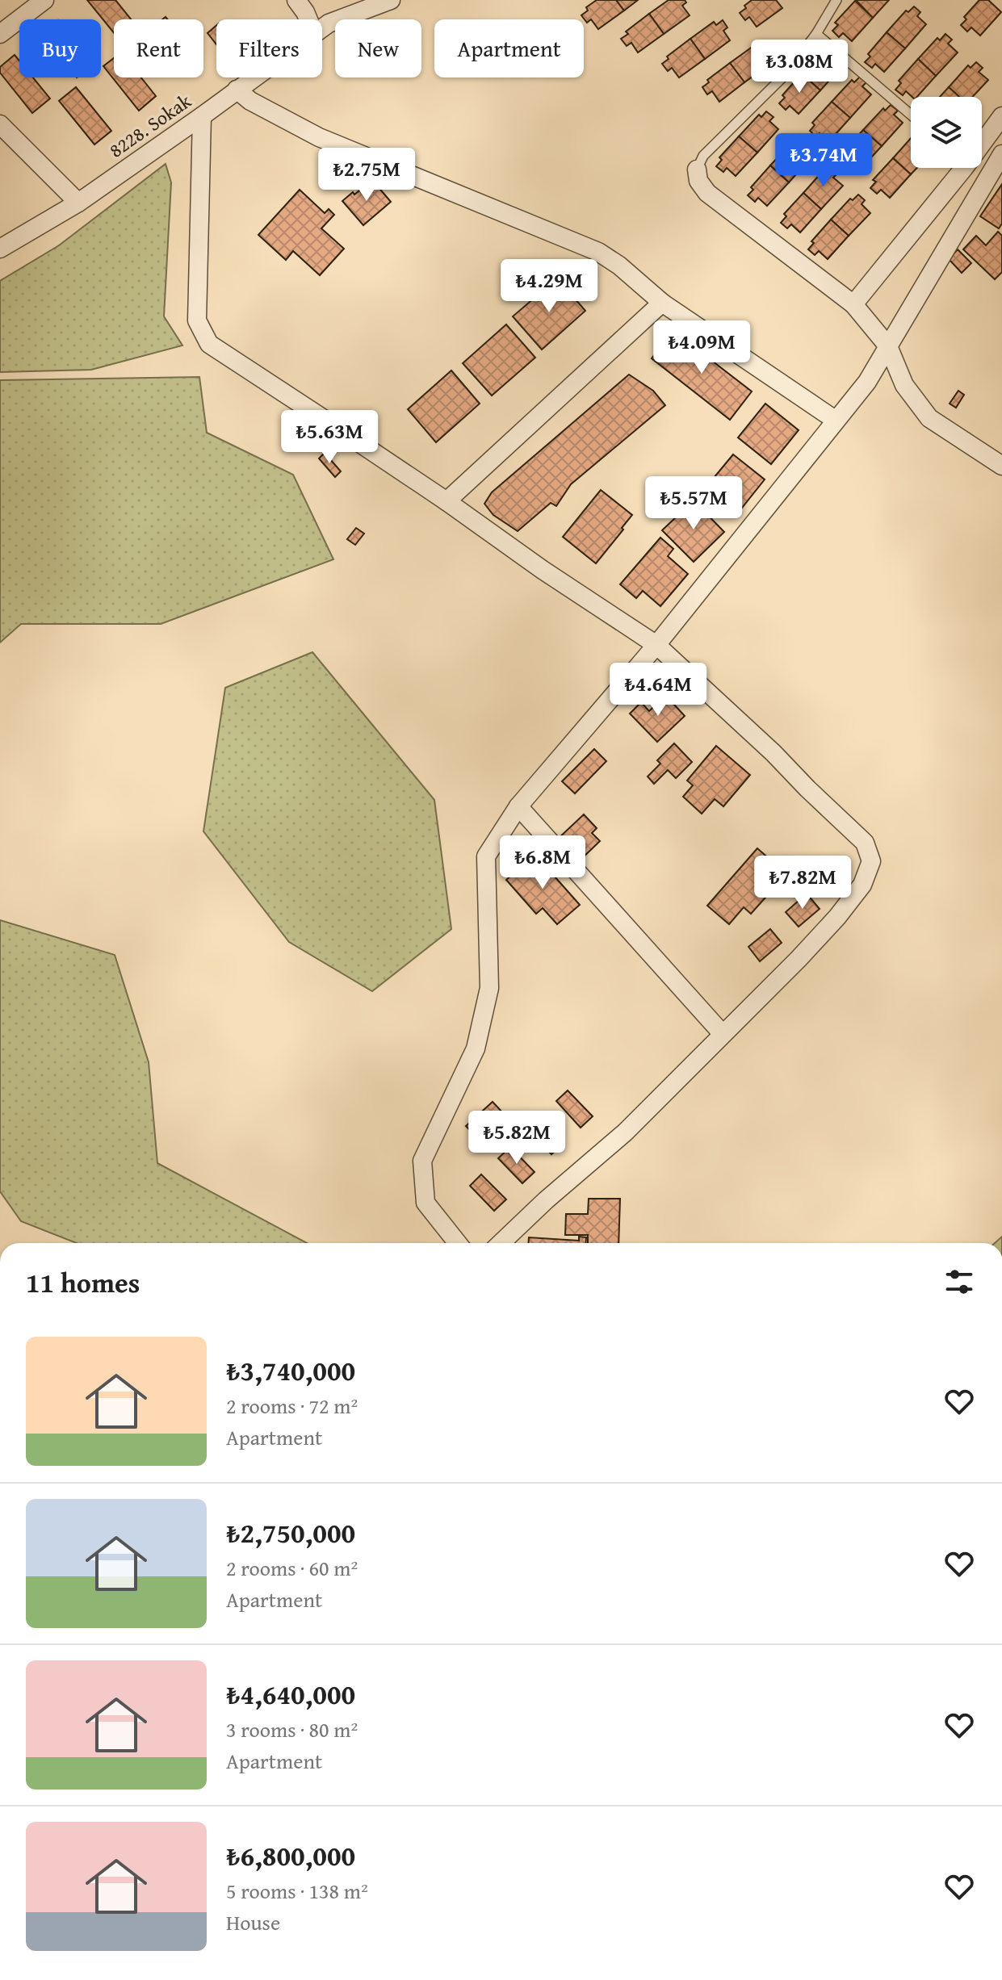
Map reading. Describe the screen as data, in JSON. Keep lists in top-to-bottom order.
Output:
{
  "streets": {
    "street": ["8228. Sokak"]
  },
  "page": {
    "chip": [
      "Buy",
      "Rent",
      "Filters",
      "New",
      "Apartment"
    ],
    "price": [
      "₺3.08M",
      "₺3.74M",
      "₺2.75M",
      "₺4.29M",
      "₺4.09M",
      "₺5.63M",
      "₺5.57M",
      "₺4.64M",
      "₺6.8M",
      "₺7.82M",
      "₺5.82M"
    ],
    "heading": "11 homes",
    "list": [
      {
        "name": "₺3,740,000",
        "note": "2 rooms · 72 m² · Apartment"
      },
      {
        "name": "₺2,750,000",
        "note": "2 rooms · 60 m² · Apartment"
      },
      {
        "name": "₺4,640,000",
        "note": "3 rooms · 80 m² · Apartment"
      },
      {
        "name": "₺6,800,000",
        "note": "5 rooms · 138 m² · House"
      }
    ]
  }
}
